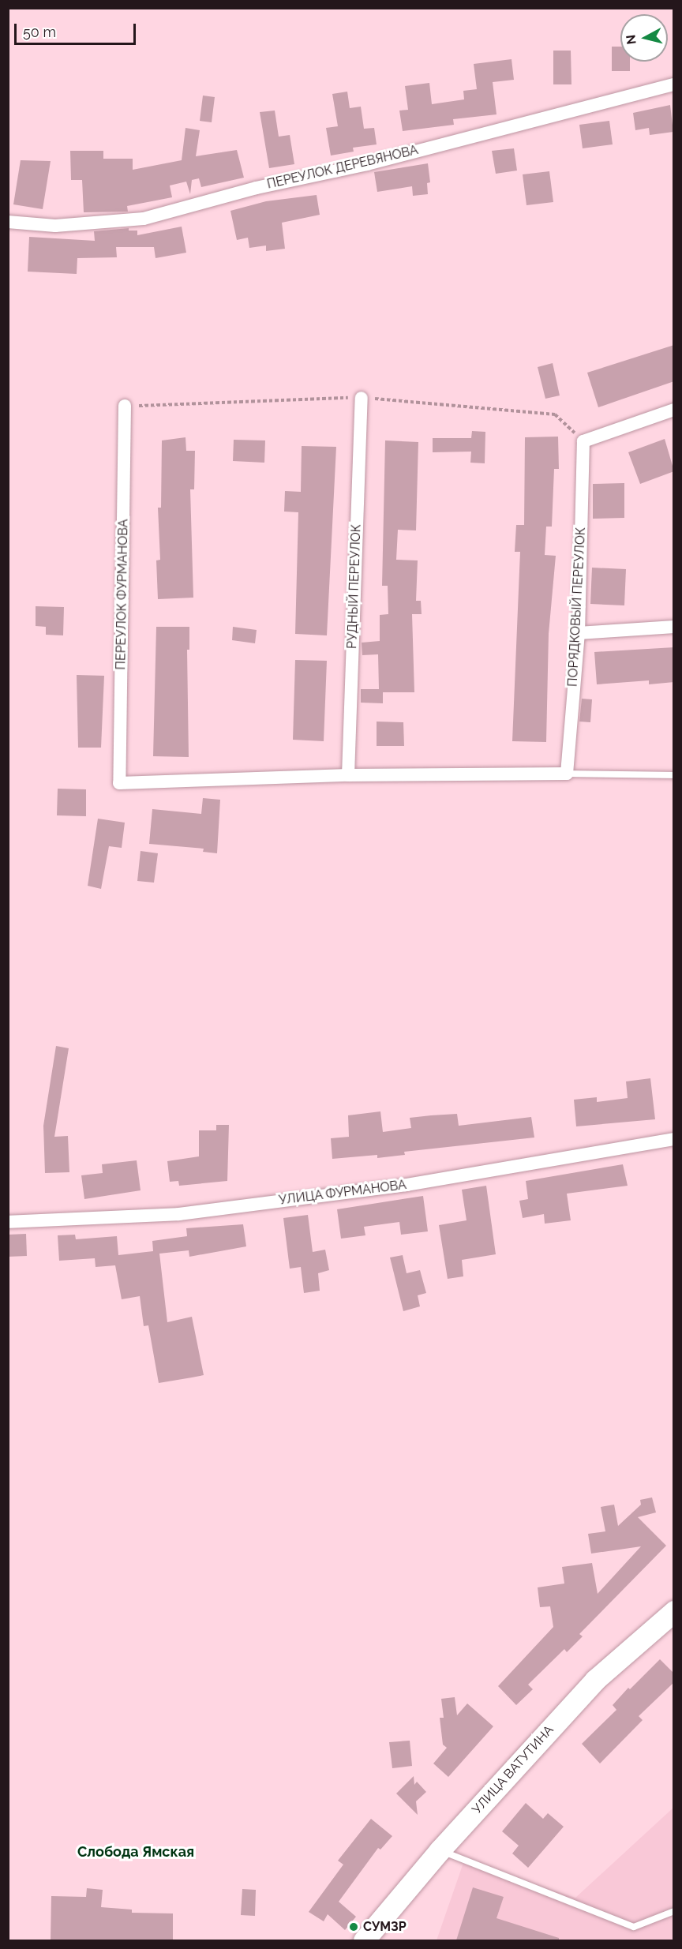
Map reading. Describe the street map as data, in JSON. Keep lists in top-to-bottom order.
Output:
{
  "streets": {
    "main road": ["УЛИЦА ВАТУТИНА"],
    "street": [
      "ПЕРЕУЛОК ДЕРЕВЯНОВА",
      "РУДНЫЙ ПЕРЕУЛОК",
      "ПЕРЕУЛОК ФУРМАНОВА",
      "ПОРЯДКОВЫЙ ПЕРЕУЛОК",
      "УЛИЦА ФУРМАНОВА"
    ]
  },
  "crossings": [
    ["РУДНЫЙ ПЕРЕУЛОК", "ПЕРЕУЛОК ФУРМАНОВА"]
  ],
  "districts": ["Слобода Ямская"],
  "places": ["СУМЗР"],
  "scale_bar": "50 m",
  "north": "left"
}
